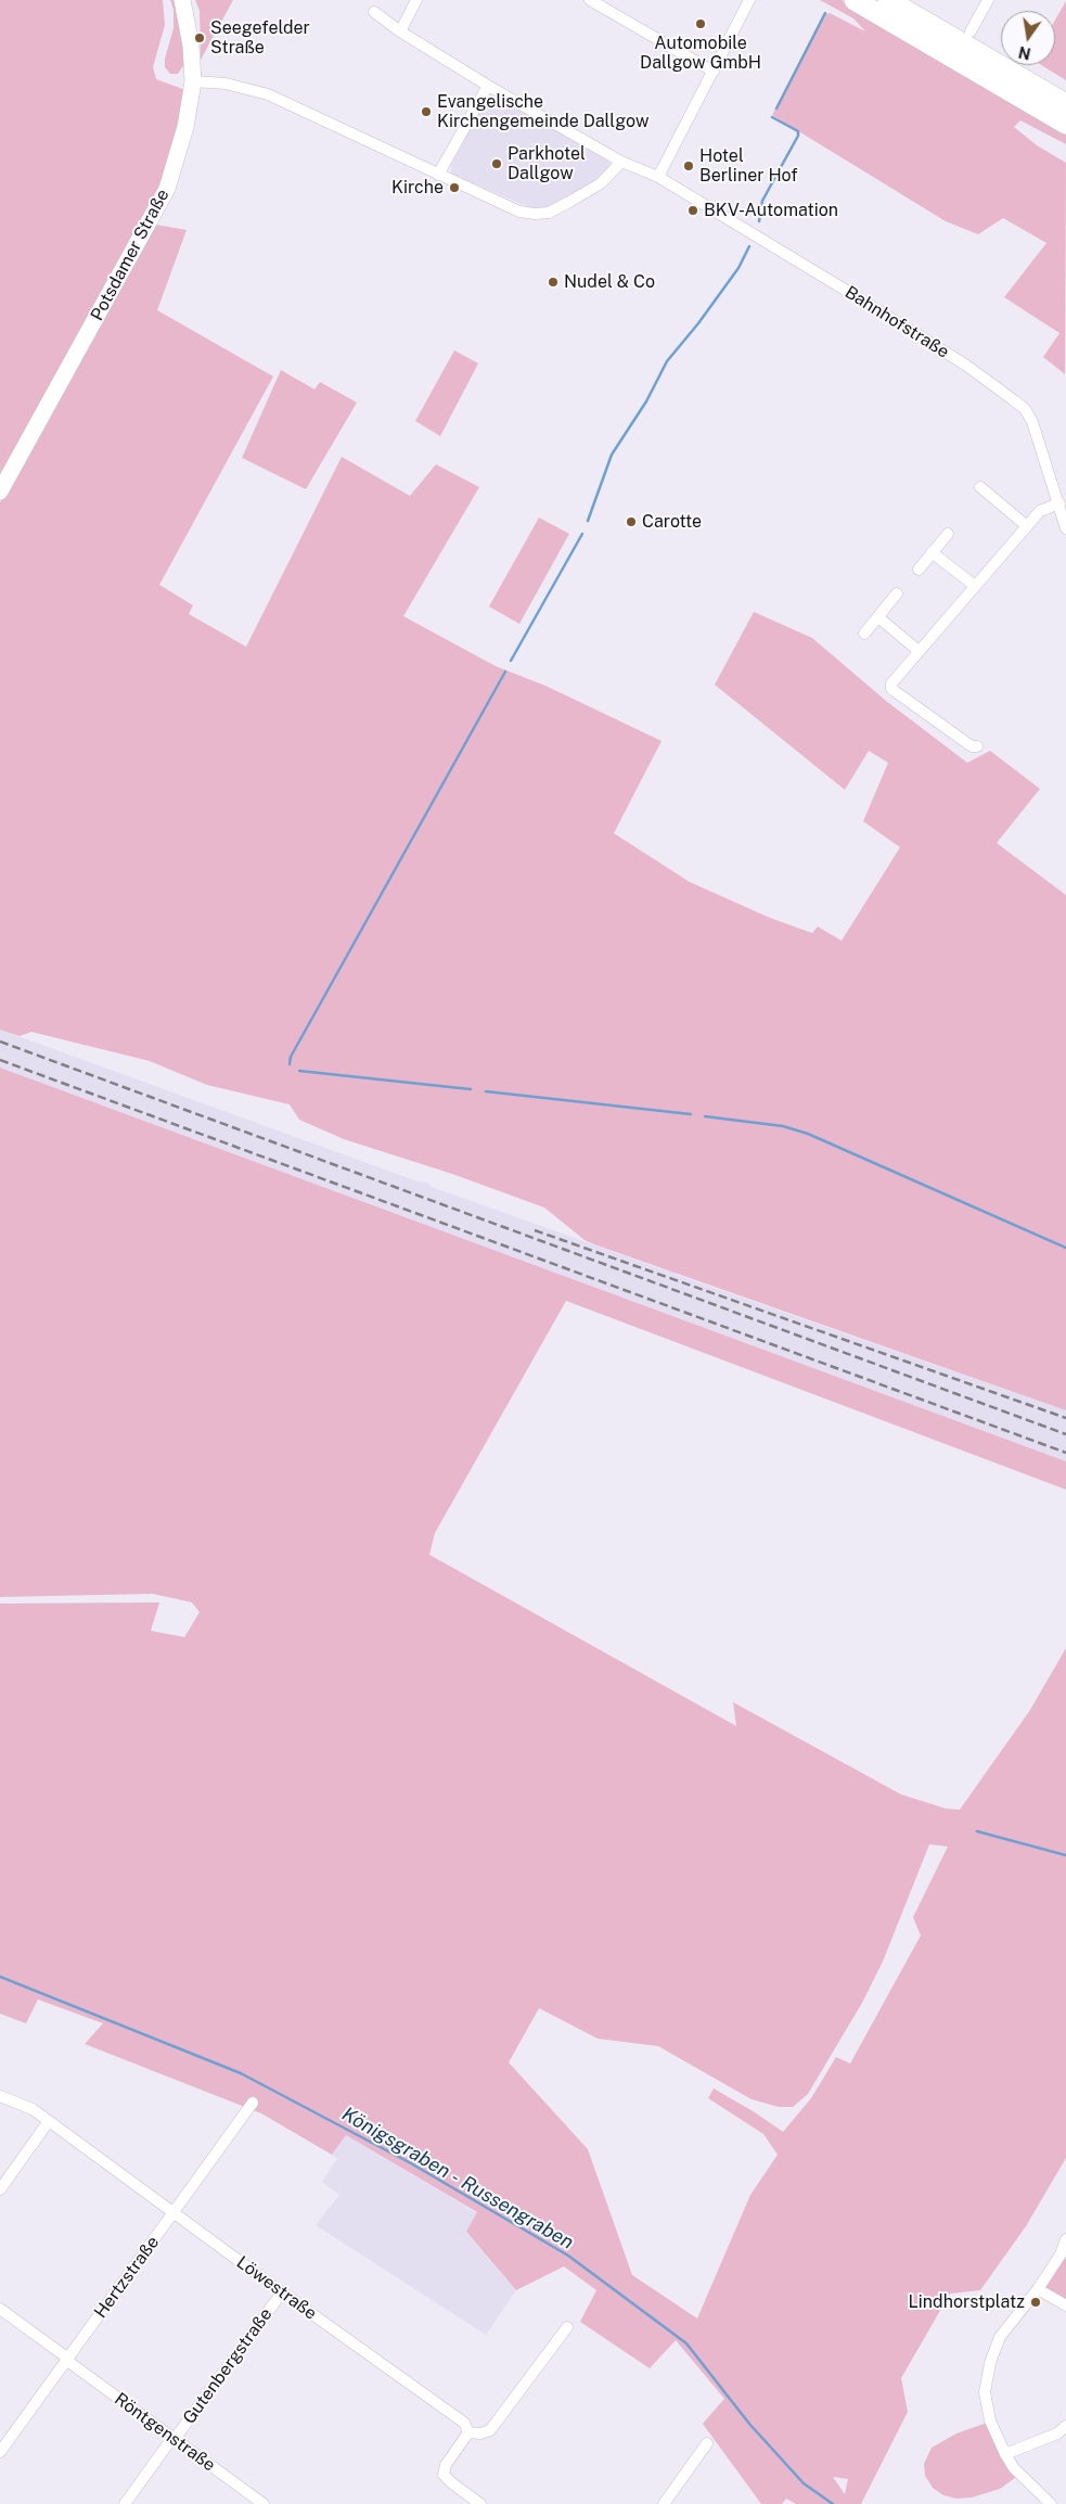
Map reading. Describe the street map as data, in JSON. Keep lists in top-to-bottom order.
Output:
{
  "streets": {
    "street": [
      "Potsdamer Straße",
      "Bahnhofstraße",
      "Hertzstraße",
      "Löwestraße",
      "Gutenbergstraße",
      "Röntgenstraße"
    ]
  },
  "crossings": [
    ["Hertzstraße", "Löwestraße"],
    ["Hertzstraße", "Röntgenstraße"],
    ["Löwestraße", "Gutenbergstraße"],
    ["Gutenbergstraße", "Röntgenstraße"]
  ],
  "water": ["Königsgraben - Russengraben"],
  "places": [
    "Automobile Dallgow GmbH",
    "Seegefelder Straße",
    "Evangelische Kirchengemeinde Dallgow",
    "Parkhotel Dallgow",
    "Hotel Berliner Hof",
    "Kirche",
    "BKV-Automation",
    "Nudel & Co",
    "Carotte",
    "Lindhorstplatz"
  ],
  "north": "bottom"
}
